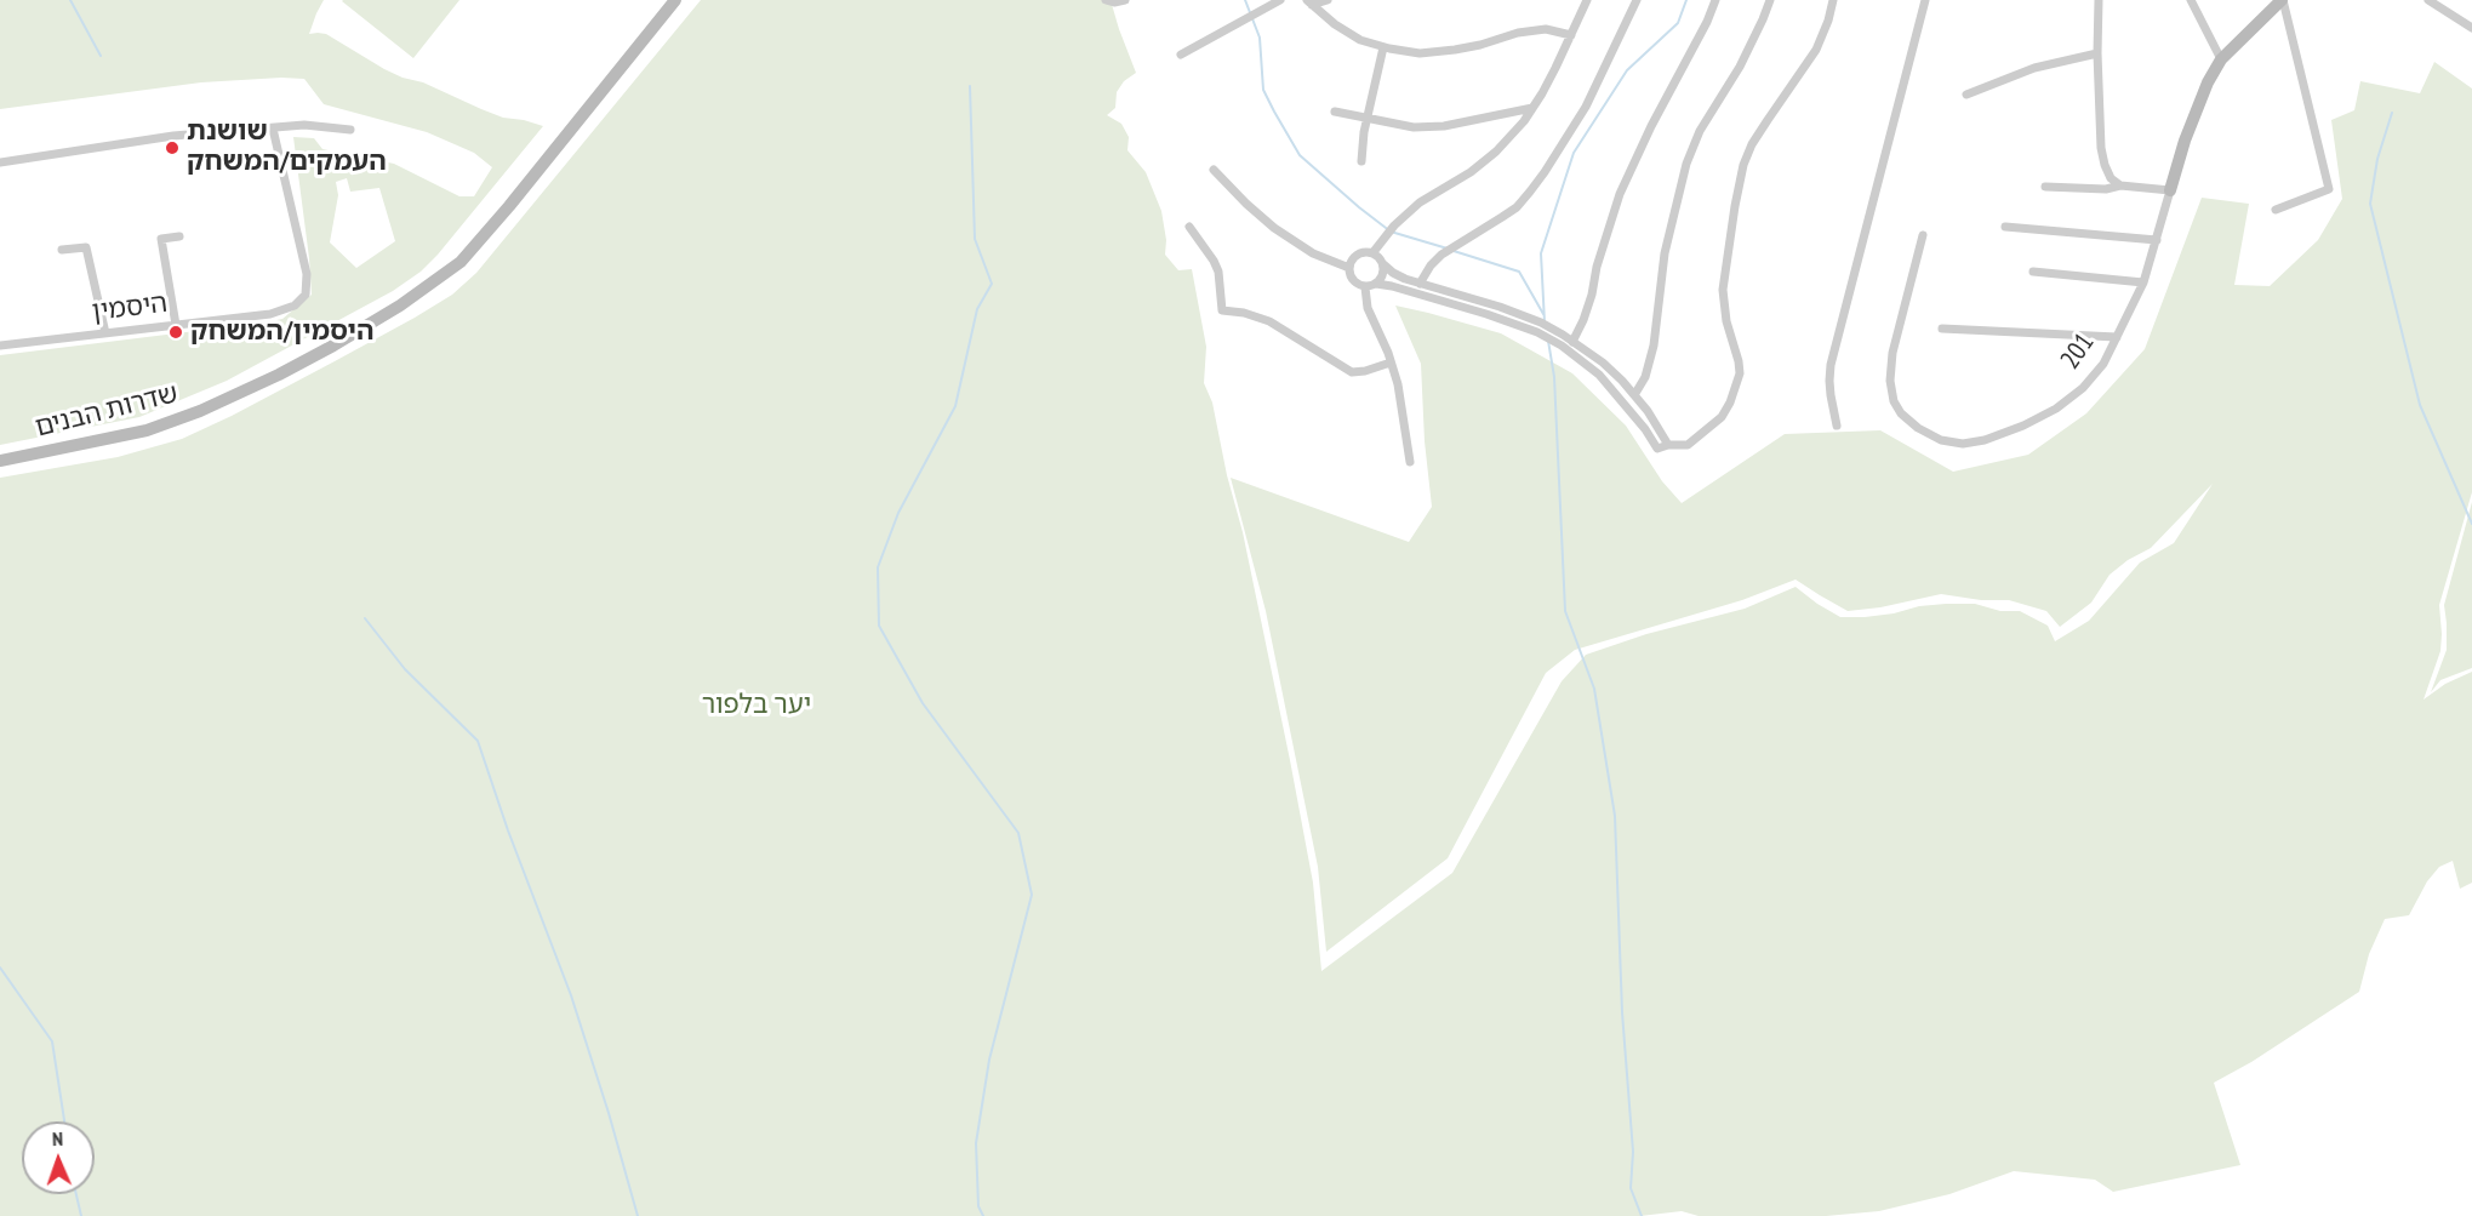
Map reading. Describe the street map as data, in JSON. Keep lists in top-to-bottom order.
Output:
{
  "streets": {
    "main road": ["201", "שדרות הבנים"],
    "street": ["היסמין"]
  },
  "parks": ["יער בלפור"],
  "places": ["שושנת העמקים/המשחק", "היסמין/המשחק"],
  "north": "top"
}
